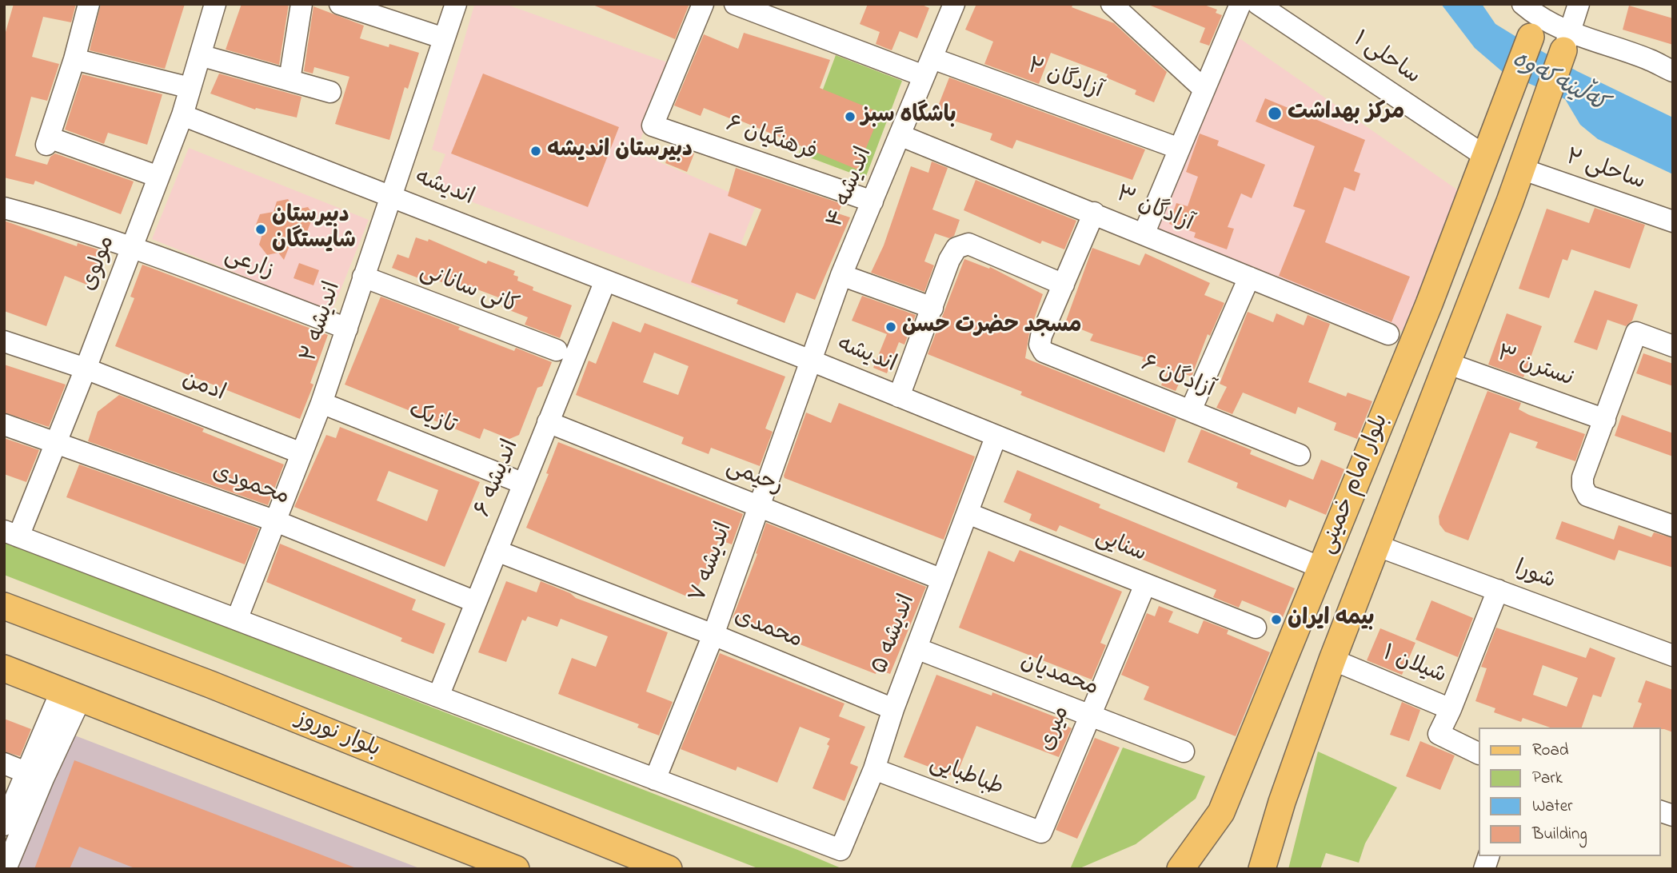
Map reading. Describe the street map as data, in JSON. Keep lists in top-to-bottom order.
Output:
{
  "streets": {
    "main road": ["بلوار امام خمینی", "بلوار نوروز"],
    "street": [
      "ساحلی ۱",
      "آزادگان ۲",
      "فرهنگیان ۶",
      "ساحلی ۲",
      "اندیشه ۴",
      "اندیشه",
      "آزادگان ۳",
      "مولوی",
      "زارعی",
      "کانی سانانی",
      "اندیشه ۲",
      "نسترن ۳",
      "آزادگان ۶",
      "ادمن",
      "تازیک",
      "رحیمی",
      "اندیشه ۶",
      "محمودی",
      "سنایی",
      "اندیشه ۷",
      "شورا",
      "محمدی",
      "اندیشه ۵",
      "شیلان ۱",
      "محمدیان",
      "میری",
      "طباطبایی"
    ]
  },
  "crossings": [
    ["ساحلی ۱", "بلوار امام خمینی"],
    ["آزادگان ۲", "اندیشه ۴"],
    ["فرهنگیان ۶", "اندیشه ۴"],
    ["ساحلی ۲", "بلوار امام خمینی"],
    ["اندیشه ۴", "اندیشه"],
    ["اندیشه ۴", "آزادگان ۳"],
    ["اندیشه ۴", "اندیشه ۷"],
    ["اندیشه", "مولوی"],
    ["اندیشه", "اندیشه ۲"],
    ["اندیشه", "اندیشه ۶"],
    ["اندیشه", "بلوار امام خمینی"],
    ["اندیشه", "اندیشه ۷"],
    ["اندیشه", "اندیشه ۵"],
    ["مولوی", "زارعی"],
    ["مولوی", "ادمن"],
    ["مولوی", "محمودی"],
    ["زارعی", "اندیشه ۲"],
    ["کانی سانانی", "اندیشه ۲"],
    ["اندیشه ۲", "ادمن"],
    ["اندیشه ۲", "تازیک"],
    ["اندیشه ۲", "محمودی"],
    ["نسترن ۳", "بلوار امام خمینی"],
    ["تازیک", "اندیشه ۶"],
    ["رحیمی", "اندیشه ۶"],
    ["رحیمی", "اندیشه ۷"],
    ["رحیمی", "اندیشه ۵"],
    ["اندیشه ۶", "محمودی"],
    ["اندیشه ۶", "محمدی"],
    ["بلوار امام خمینی", "شورا"],
    ["بلوار امام خمینی", "شیلان ۱"],
    ["سنایی", "اندیشه ۵"],
    ["سنایی", "میری"],
    ["اندیشه ۷", "محمدی"],
    ["اندیشه ۷", "اندیشه ۵"],
    ["شورا", "شیلان ۱"],
    ["محمدی", "اندیشه ۵"],
    ["اندیشه ۵", "محمدیان"],
    ["اندیشه ۵", "طباطبایی"],
    ["محمدیان", "میری"],
    ["میری", "طباطبایی"]
  ],
  "water": ["کەڵینەکەوە"],
  "places": [
    "مرکز بهداشت",
    "باشگاه سبز",
    "دبیرستان اندیشه",
    "دبیرستان شایستگان",
    "مسجد حضرت حسن",
    "بیمه ایران"
  ],
  "legend": [
    "Road",
    "Park",
    "Water",
    "Building"
  ]
}
